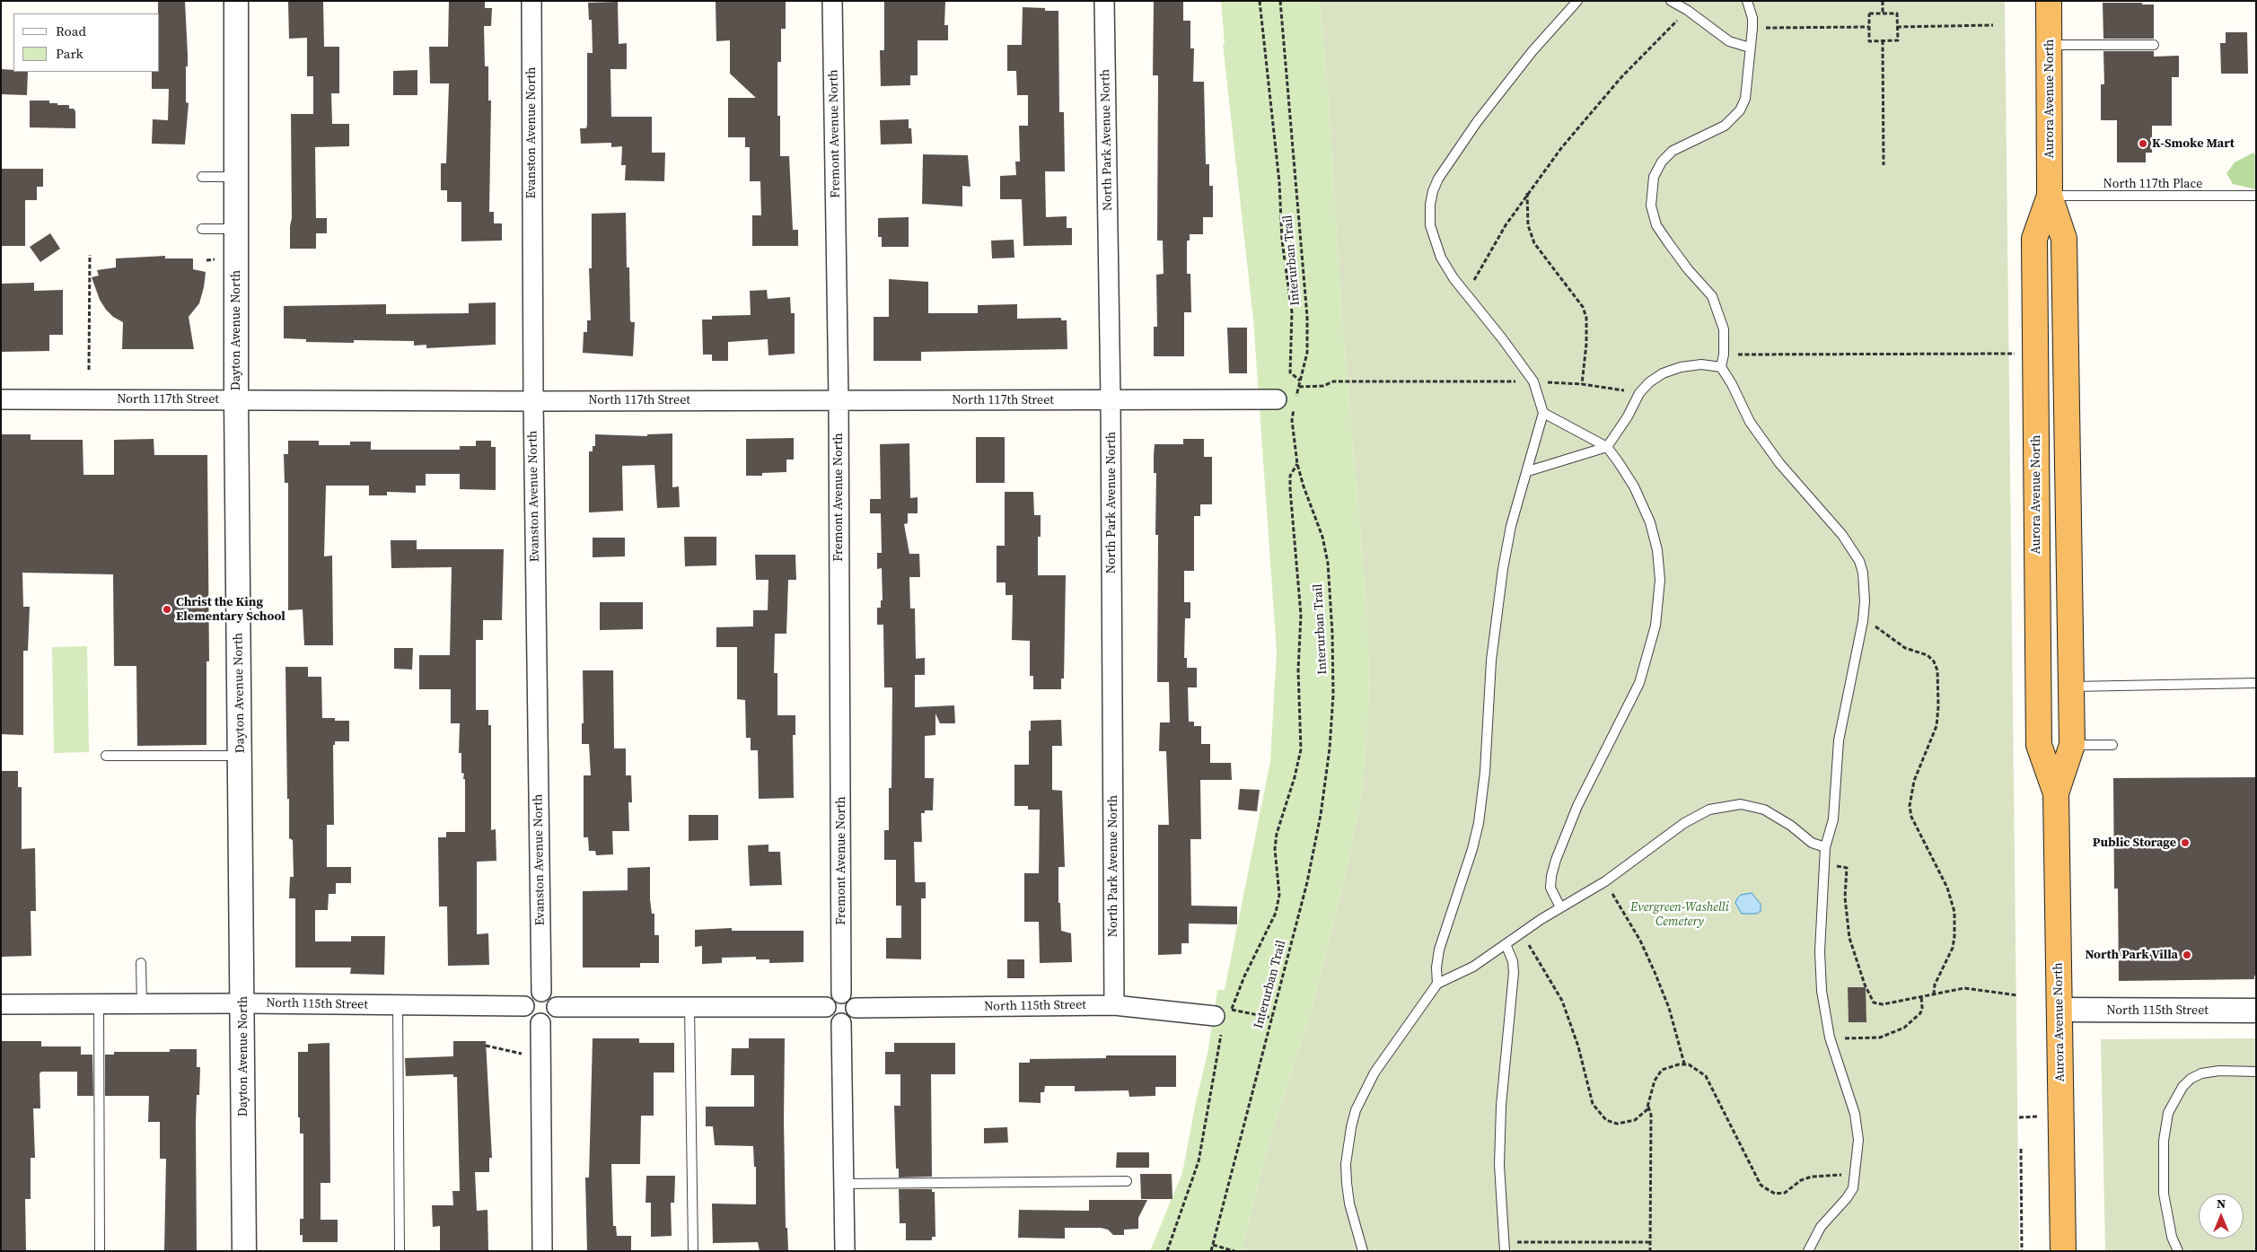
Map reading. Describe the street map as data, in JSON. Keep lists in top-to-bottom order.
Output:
{
  "streets": {
    "highway": ["Aurora Avenue North"],
    "street": [
      "Evanston Avenue North",
      "Fremont Avenue North",
      "North Park Avenue North",
      "Dayton Avenue North",
      "North 117th Street",
      "North 115th Street"
    ],
    "lane": ["North 117th Place"],
    "path": ["Interurban Trail"]
  },
  "crossings": [
    ["Aurora Avenue North", "North 117th Place"],
    ["Aurora Avenue North", "North 115th Street"],
    ["Evanston Avenue North", "North 117th Street"],
    ["Evanston Avenue North", "North 115th Street"],
    ["Fremont Avenue North", "North 117th Street"],
    ["Fremont Avenue North", "North 115th Street"],
    ["North Park Avenue North", "North 117th Street"],
    ["North Park Avenue North", "North 115th Street"],
    ["Interurban Trail", "North 117th Street"],
    ["Dayton Avenue North", "North 117th Street"],
    ["Dayton Avenue North", "North 115th Street"]
  ],
  "parks": ["Evergreen-Washelli Cemetery"],
  "places": [
    "K-Smoke Mart",
    "Christ the King Elementary School",
    "Public Storage",
    "North Park Villa"
  ],
  "legend": ["Road", "Park"],
  "north": "top"
}
